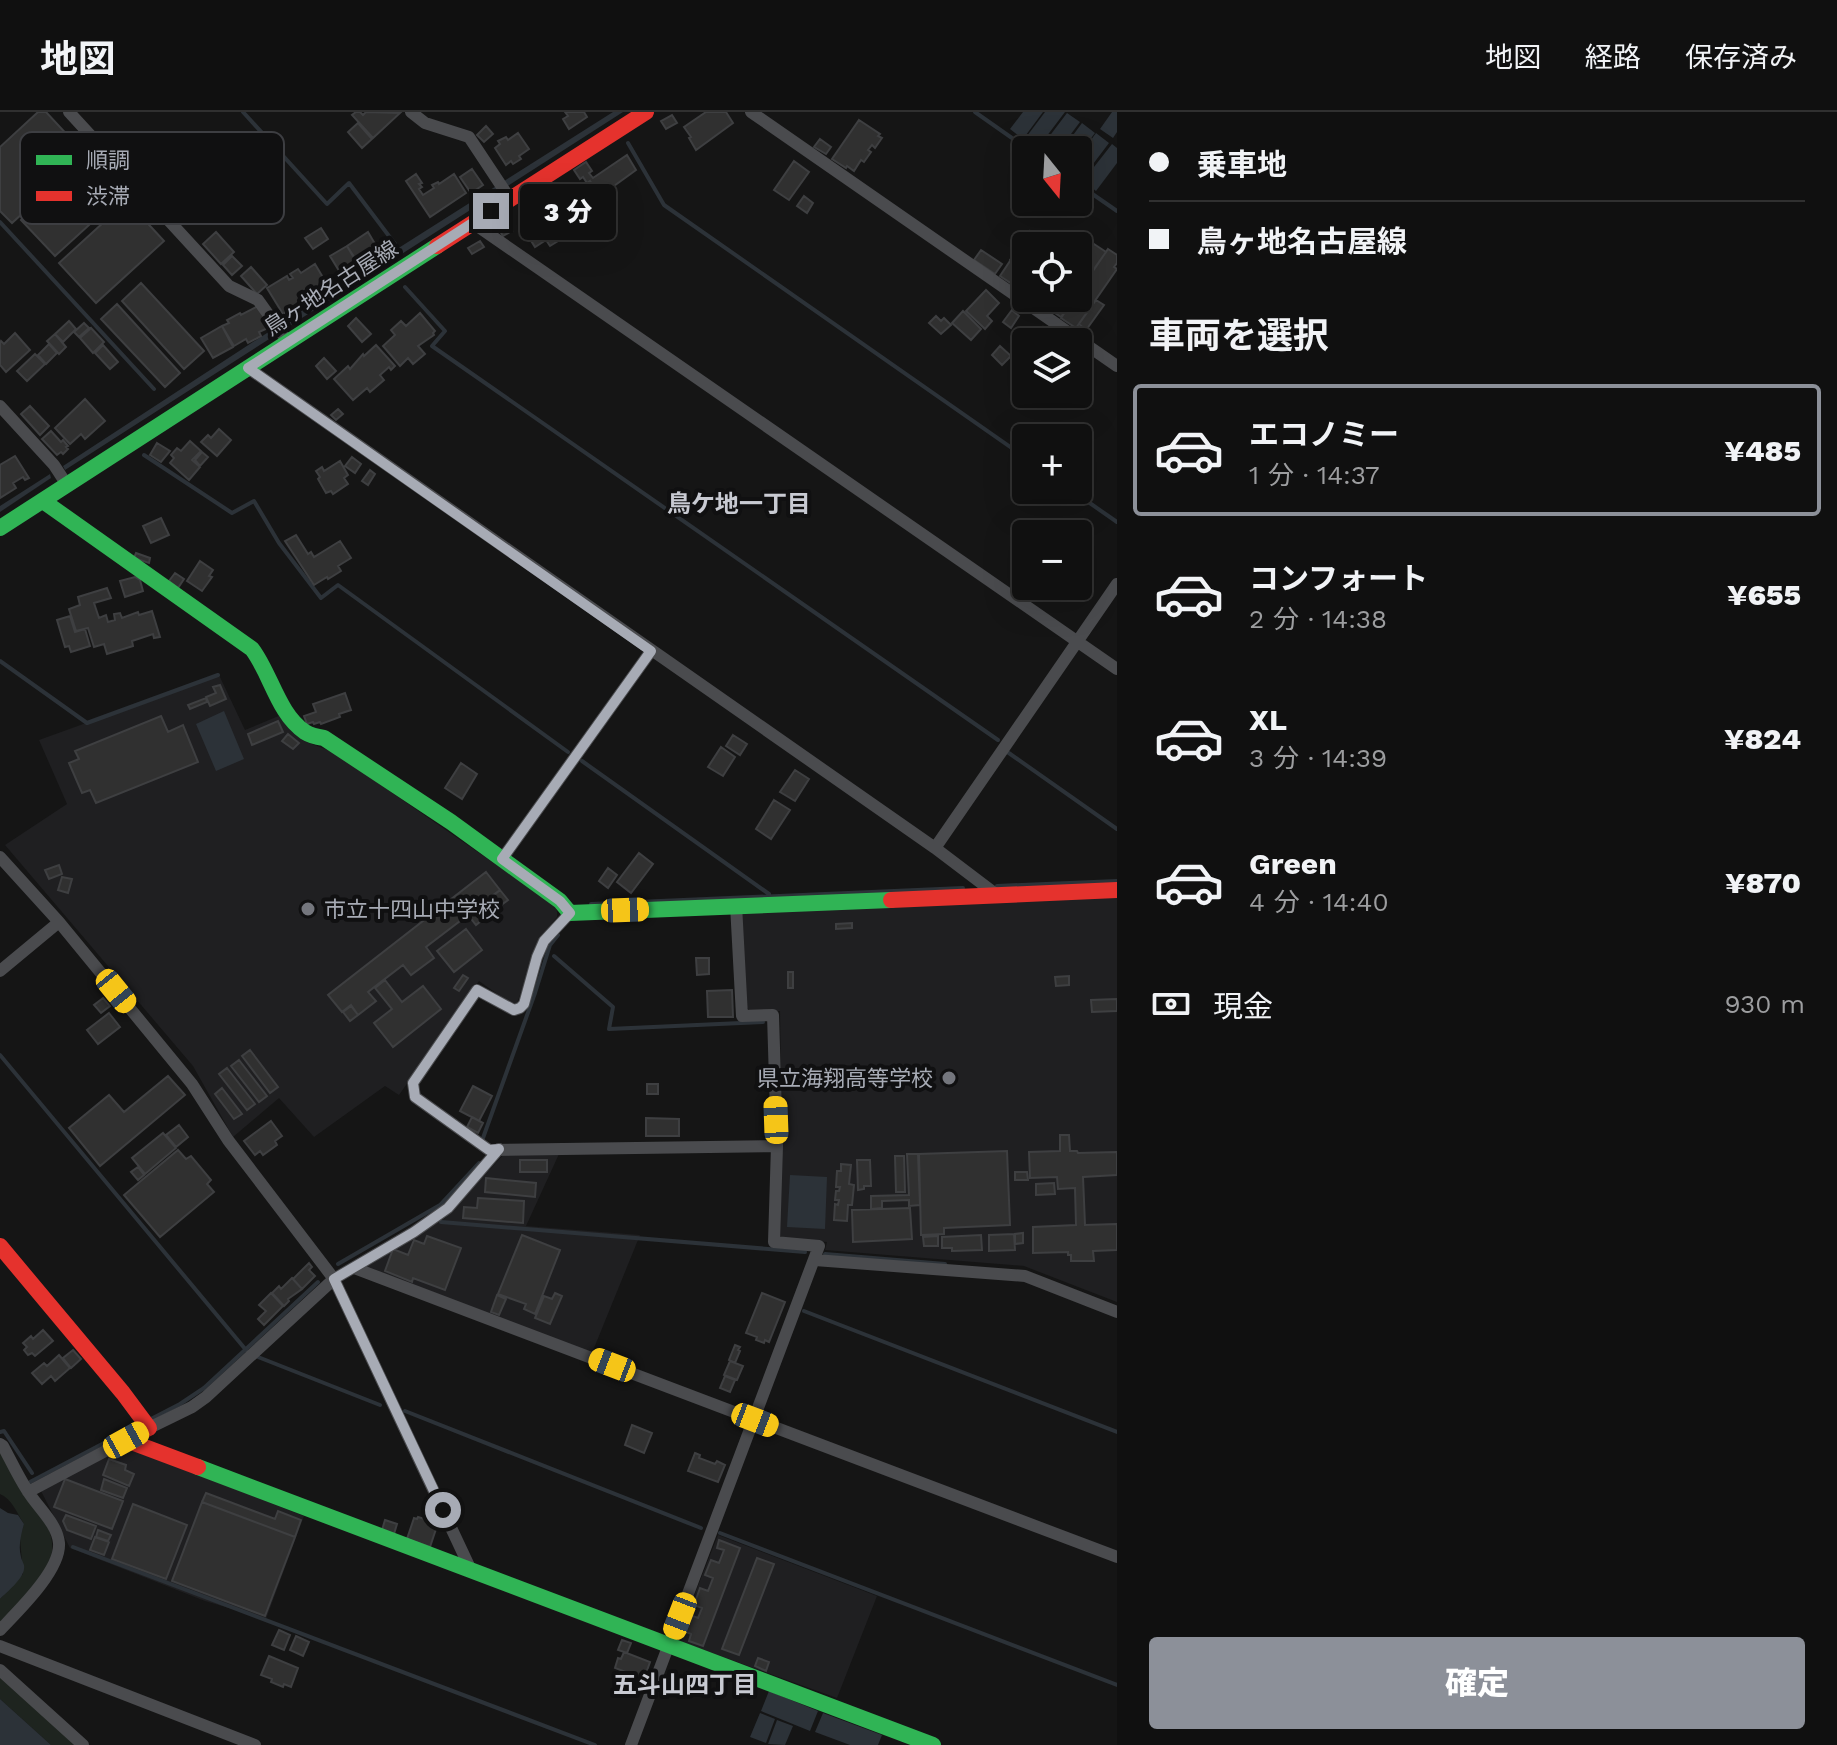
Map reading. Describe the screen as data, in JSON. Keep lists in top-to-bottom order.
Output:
{
  "streets": {
    "street": ["鳥ヶ地名古屋線"]
  },
  "districts": ["鳥ケ地一丁目", "五斗山四丁目"],
  "places": ["市立十四山中学校", "県立海翔高等学校"],
  "legend": ["順調", "渋滞"],
  "north": "bottom",
  "page": {
    "header": "地図",
    "nav": ["地図", "経路", "保存済み"],
    "banner": ["乗車地", "鳥ヶ地名古屋線"],
    "map_buttons": ["+", "−"],
    "bubble": "3 分",
    "heading": "車両を選択",
    "list": [
      {
        "name": "エコノミー",
        "note": "1 分 · 14:37",
        "value": "¥485"
      },
      {
        "name": "コンフォート",
        "note": "2 分 · 14:38",
        "value": "¥655"
      },
      {
        "name": "XL",
        "note": "3 分 · 14:39",
        "value": "¥824"
      },
      {
        "name": "Green",
        "note": "4 分 · 14:40",
        "value": "¥870"
      }
    ],
    "pay": ["現金", "930 m"],
    "buttons": "確定"
  }
}
